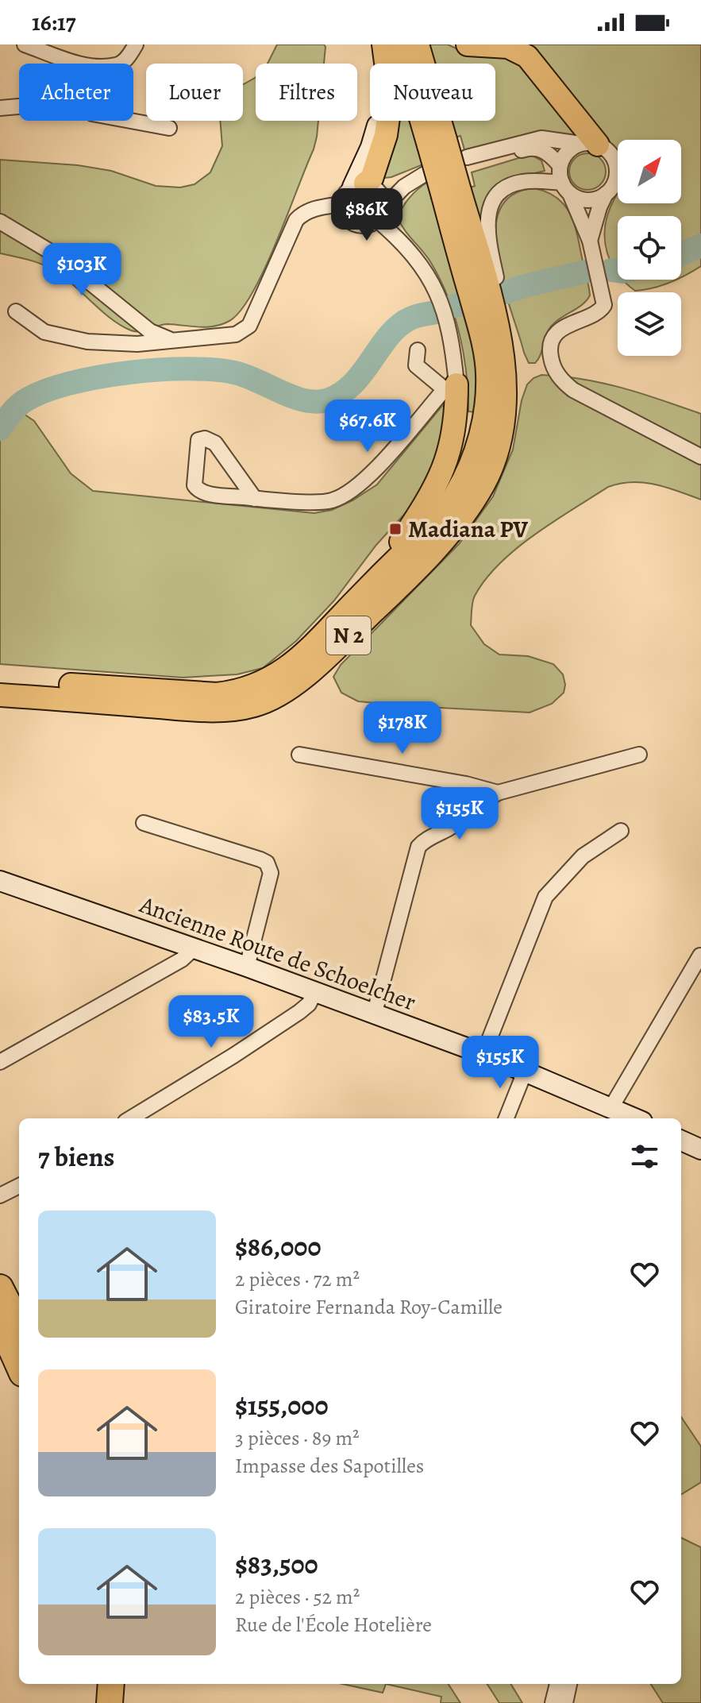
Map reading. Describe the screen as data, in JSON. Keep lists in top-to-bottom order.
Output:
{
  "streets": {
    "main road": ["N 2", "Ancienne Route de Schoelcher"]
  },
  "places": {
    "transit": ["Madiana PV"]
  },
  "north": "top right",
  "page": {
    "status": "16:17",
    "chip": [
      "Acheter",
      "Louer",
      "Filtres",
      "Nouveau"
    ],
    "price": [
      "$86K",
      "$103K",
      "$67.6K",
      "$178K",
      "$155K",
      "$83.5K",
      "$155K"
    ],
    "heading": "7 biens",
    "list": [
      {
        "name": "$86,000",
        "note": "2 pièces · 72 m² · Giratoire Fernanda Roy-Camille"
      },
      {
        "name": "$155,000",
        "note": "3 pièces · 89 m² · Impasse des Sapotilles"
      },
      {
        "name": "$83,500",
        "note": "2 pièces · 52 m² · Rue de l'École Hotelière"
      }
    ]
  }
}
